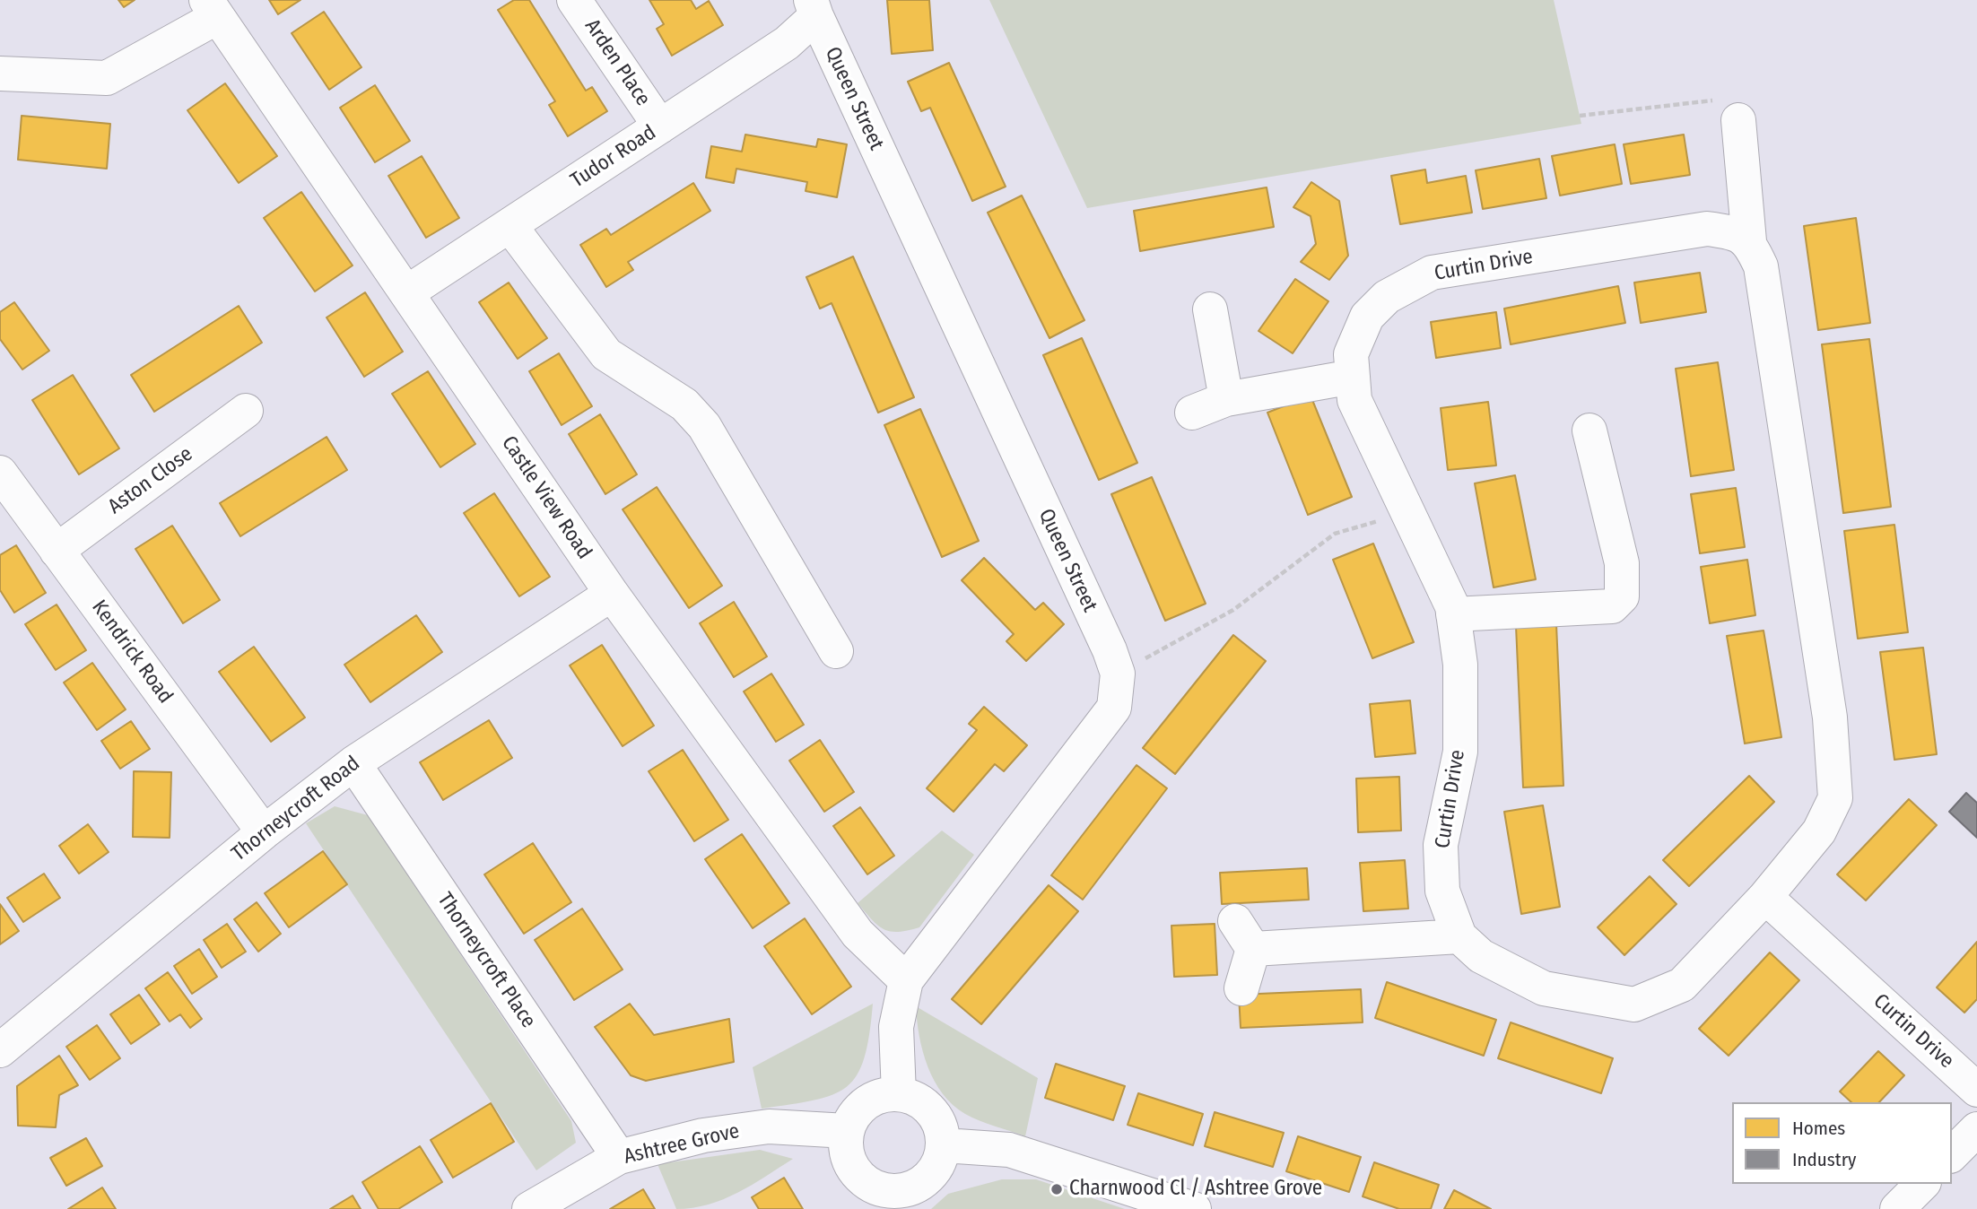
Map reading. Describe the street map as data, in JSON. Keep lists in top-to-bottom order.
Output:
{
  "streets": {
    "street": [
      "Arden Place",
      "Queen Street",
      "Tudor Road",
      "Curtin Drive",
      "Aston Close",
      "Castle View Road",
      "Kendrick Road",
      "Thorneycroft Road",
      "Thorneycroft Place",
      "Ashtree Grove"
    ]
  },
  "crossings": [
    ["Arden Place", "Tudor Road"],
    ["Queen Street", "Tudor Road"],
    ["Queen Street", "Castle View Road"],
    ["Queen Street", "Ashtree Grove"],
    ["Tudor Road", "Castle View Road"],
    ["Aston Close", "Kendrick Road"],
    ["Castle View Road", "Thorneycroft Road"],
    ["Kendrick Road", "Thorneycroft Road"],
    ["Thorneycroft Road", "Thorneycroft Place"],
    ["Thorneycroft Place", "Ashtree Grove"]
  ],
  "places": ["Charnwood Cl / Ashtree Grove"],
  "legend": ["Homes", "Industry"]
}
